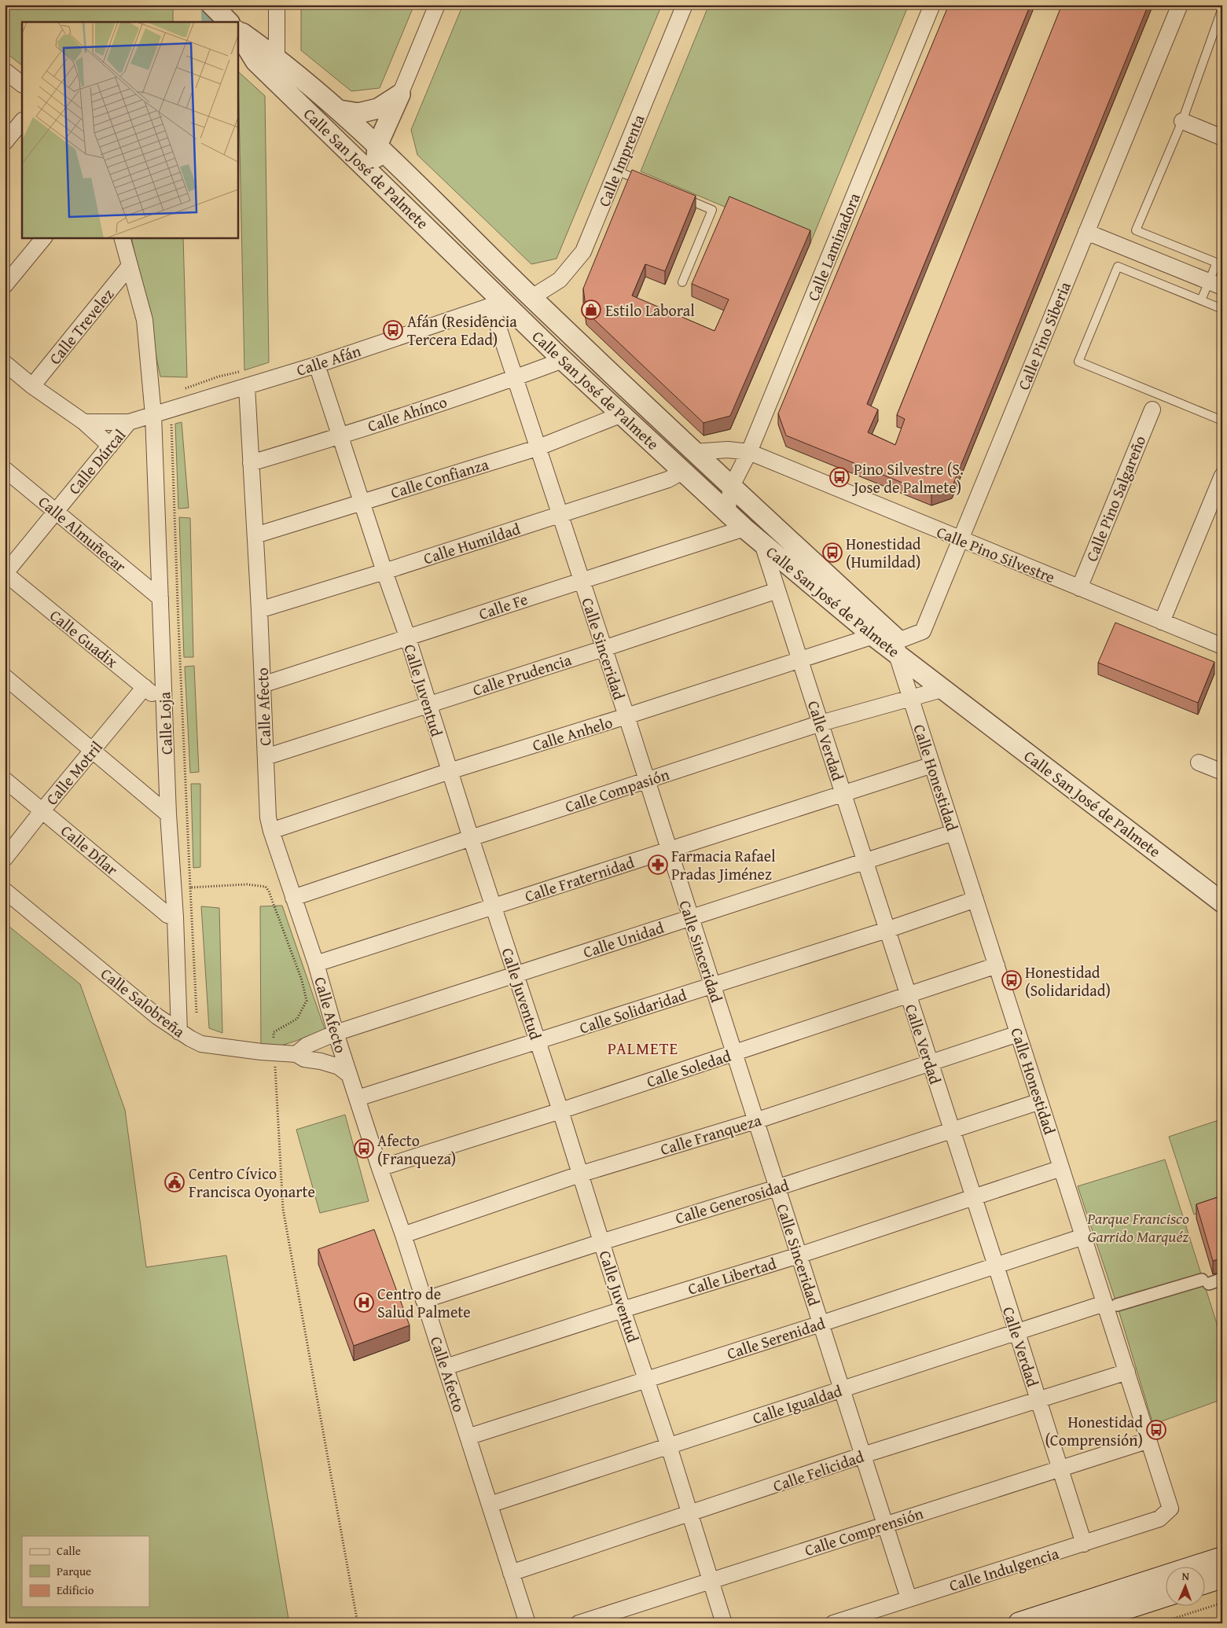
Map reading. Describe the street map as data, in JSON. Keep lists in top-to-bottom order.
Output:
{
  "streets": {
    "street": [
      "Calle Imprenta",
      "Calle San José de Palmete",
      "Calle Laminadora",
      "Calle Trevelez",
      "Calle Pino Siberia",
      "Calle Afán",
      "Calle Ahínco",
      "Calle Dúrcal",
      "Calle Confianza",
      "Calle Pino Salgareño",
      "Calle Almuñecar",
      "Calle Humildad",
      "Calle Pino Silvestre",
      "Calle Fe",
      "Calle Guadix",
      "Calle Sinceridad",
      "Calle Prudencia",
      "Calle Juventud",
      "Calle Afecto",
      "Calle Loja",
      "Calle Anhelo",
      "Calle Verdad",
      "Calle Motril",
      "Calle Honestidad",
      "Calle Compasión",
      "Calle Dílar",
      "Calle Fraternidad",
      "Calle Unidad",
      "Calle Salobreña",
      "Calle Solidaridad",
      "Calle Soledad",
      "Calle Franqueza",
      "Calle Generosidad",
      "Calle Libertad",
      "Calle Serenidad",
      "Calle Igualdad",
      "Calle Felicidad",
      "Calle Comprensión",
      "Calle Indulgencia"
    ]
  },
  "crossings": [
    ["Calle Imprenta", "Calle San José de Palmete"],
    ["Calle San José de Palmete", "Calle Laminadora"],
    ["Calle San José de Palmete", "Calle Pino Siberia"],
    ["Calle San José de Palmete", "Calle Afán"],
    ["Calle San José de Palmete", "Calle Ahínco"],
    ["Calle San José de Palmete", "Calle Confianza"],
    ["Calle San José de Palmete", "Calle Humildad"],
    ["Calle San José de Palmete", "Calle Pino Silvestre"],
    ["Calle San José de Palmete", "Calle Fe"],
    ["Calle San José de Palmete", "Calle Sinceridad"],
    ["Calle San José de Palmete", "Calle Anhelo"],
    ["Calle San José de Palmete", "Calle Verdad"],
    ["Calle San José de Palmete", "Calle Honestidad"],
    ["Calle San José de Palmete", "Calle Compasión"],
    ["Calle Laminadora", "Calle Pino Silvestre"],
    ["Calle Trevelez", "Calle Loja"],
    ["Calle Pino Siberia", "Calle Pino Silvestre"],
    ["Calle Pino Siberia", "Calle Honestidad"],
    ["Calle Afán", "Calle Dúrcal"],
    ["Calle Afán", "Calle Sinceridad"],
    ["Calle Afán", "Calle Juventud"],
    ["Calle Afán", "Calle Afecto"],
    ["Calle Afán", "Calle Loja"],
    ["Calle Ahínco", "Calle Sinceridad"],
    ["Calle Ahínco", "Calle Juventud"],
    ["Calle Ahínco", "Calle Afecto"],
    ["Calle Dúrcal", "Calle Almuñecar"],
    ["Calle Dúrcal", "Calle Guadix"],
    ["Calle Confianza", "Calle Sinceridad"],
    ["Calle Confianza", "Calle Juventud"],
    ["Calle Confianza", "Calle Afecto"],
    ["Calle Pino Salgareño", "Calle Pino Silvestre"],
    ["Calle Almuñecar", "Calle Loja"],
    ["Calle Humildad", "Calle Sinceridad"],
    ["Calle Humildad", "Calle Juventud"],
    ["Calle Humildad", "Calle Afecto"],
    ["Calle Fe", "Calle Sinceridad"],
    ["Calle Fe", "Calle Juventud"],
    ["Calle Fe", "Calle Afecto"],
    ["Calle Guadix", "Calle Loja"],
    ["Calle Guadix", "Calle Motril"],
    ["Calle Sinceridad", "Calle Prudencia"],
    ["Calle Sinceridad", "Calle Anhelo"],
    ["Calle Sinceridad", "Calle Compasión"],
    ["Calle Sinceridad", "Calle Fraternidad"],
    ["Calle Sinceridad", "Calle Unidad"],
    ["Calle Sinceridad", "Calle Solidaridad"],
    ["Calle Sinceridad", "Calle Soledad"],
    ["Calle Sinceridad", "Calle Franqueza"],
    ["Calle Sinceridad", "Calle Generosidad"],
    ["Calle Sinceridad", "Calle Libertad"],
    ["Calle Sinceridad", "Calle Serenidad"],
    ["Calle Sinceridad", "Calle Igualdad"],
    ["Calle Sinceridad", "Calle Felicidad"],
    ["Calle Sinceridad", "Calle Comprensión"],
    ["Calle Sinceridad", "Calle Indulgencia"],
    ["Calle Prudencia", "Calle Juventud"],
    ["Calle Prudencia", "Calle Afecto"],
    ["Calle Prudencia", "Calle Verdad"],
    ["Calle Juventud", "Calle Anhelo"],
    ["Calle Juventud", "Calle Compasión"],
    ["Calle Juventud", "Calle Fraternidad"],
    ["Calle Juventud", "Calle Unidad"],
    ["Calle Juventud", "Calle Solidaridad"],
    ["Calle Juventud", "Calle Soledad"],
    ["Calle Juventud", "Calle Franqueza"],
    ["Calle Juventud", "Calle Generosidad"],
    ["Calle Juventud", "Calle Libertad"],
    ["Calle Juventud", "Calle Serenidad"],
    ["Calle Juventud", "Calle Igualdad"],
    ["Calle Juventud", "Calle Felicidad"],
    ["Calle Juventud", "Calle Comprensión"],
    ["Calle Afecto", "Calle Anhelo"],
    ["Calle Afecto", "Calle Compasión"],
    ["Calle Afecto", "Calle Fraternidad"],
    ["Calle Afecto", "Calle Unidad"],
    ["Calle Afecto", "Calle Salobreña"],
    ["Calle Afecto", "Calle Solidaridad"],
    ["Calle Afecto", "Calle Soledad"],
    ["Calle Afecto", "Calle Franqueza"],
    ["Calle Afecto", "Calle Generosidad"],
    ["Calle Afecto", "Calle Libertad"],
    ["Calle Afecto", "Calle Serenidad"],
    ["Calle Afecto", "Calle Igualdad"],
    ["Calle Afecto", "Calle Felicidad"],
    ["Calle Loja", "Calle Dílar"],
    ["Calle Loja", "Calle Salobreña"],
    ["Calle Anhelo", "Calle Verdad"],
    ["Calle Verdad", "Calle Compasión"],
    ["Calle Verdad", "Calle Fraternidad"],
    ["Calle Verdad", "Calle Unidad"],
    ["Calle Verdad", "Calle Solidaridad"],
    ["Calle Verdad", "Calle Soledad"],
    ["Calle Verdad", "Calle Franqueza"],
    ["Calle Verdad", "Calle Generosidad"],
    ["Calle Verdad", "Calle Libertad"],
    ["Calle Verdad", "Calle Serenidad"],
    ["Calle Verdad", "Calle Igualdad"],
    ["Calle Verdad", "Calle Felicidad"],
    ["Calle Verdad", "Calle Comprensión"],
    ["Calle Verdad", "Calle Indulgencia"],
    ["Calle Motril", "Calle Dílar"],
    ["Calle Honestidad", "Calle Compasión"],
    ["Calle Honestidad", "Calle Fraternidad"],
    ["Calle Honestidad", "Calle Unidad"],
    ["Calle Honestidad", "Calle Solidaridad"],
    ["Calle Honestidad", "Calle Soledad"],
    ["Calle Honestidad", "Calle Franqueza"],
    ["Calle Honestidad", "Calle Generosidad"],
    ["Calle Honestidad", "Calle Libertad"],
    ["Calle Honestidad", "Calle Serenidad"],
    ["Calle Honestidad", "Calle Igualdad"],
    ["Calle Honestidad", "Calle Felicidad"],
    ["Calle Honestidad", "Calle Comprensión"],
    ["Calle Honestidad", "Calle Indulgencia"],
    ["Calle Unidad", "Calle Salobreña"]
  ],
  "districts": ["PALMETE"],
  "parks": ["Parque Francisco Garrido Marquéz"],
  "places": {
    "shop": ["Estilo Laboral"],
    "bus stop": [
      "Afán (Residencia Tercera Edad)",
      "Pino Silvestre (S. Jose de Palmete)",
      "Honestidad (Humildad)",
      "Honestidad (Solidaridad)",
      "Afecto (Franqueza)",
      "Honestidad (Comprensión)"
    ],
    "pharmacy": ["Farmacia Rafael Pradas Jiménez"],
    "public building": ["Centro Cívico Francisca Oyonarte"],
    "hospital": ["Centro de Salud Palmete"]
  },
  "legend": ["Calle", "Parque", "Edificio"],
  "north": "top"
}
